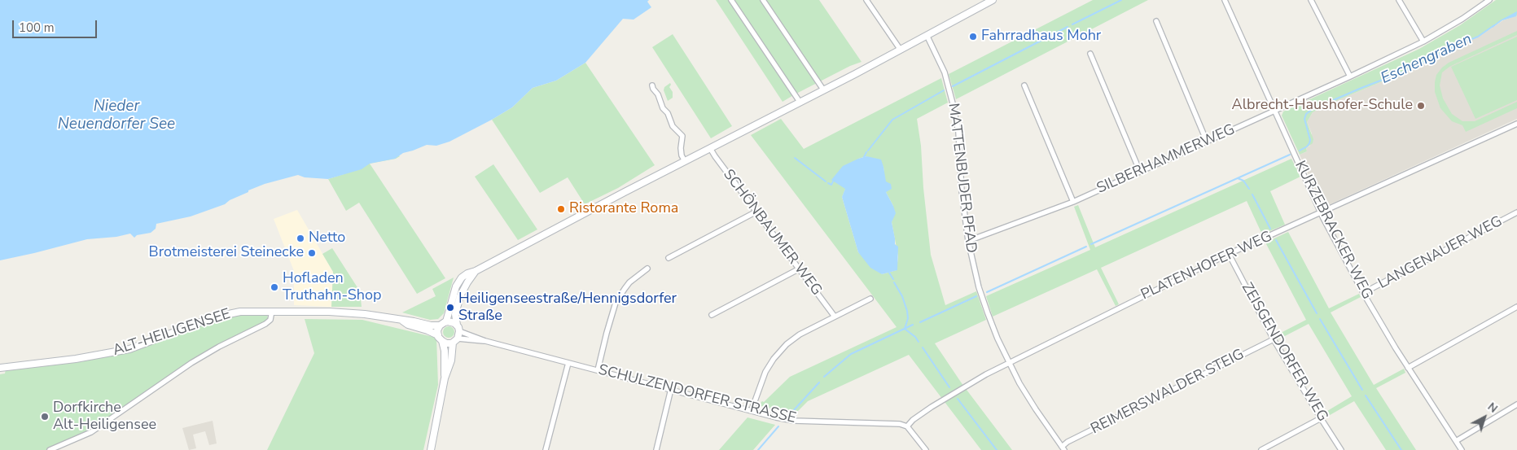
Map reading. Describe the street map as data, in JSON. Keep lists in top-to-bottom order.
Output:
{
  "streets": {
    "main road": ["ALT-HEILIGENSEE"],
    "street": [
      "SILBERHAMMERWEG",
      "MATTENBUDER PFAD",
      "KURZEBRACKER WEG",
      "SCHÖNBAUMER WEG",
      "LANGENAUER WEG",
      "PLATENHOFER WEG",
      "ZEISGENDORFER WEG",
      "REIMERSWALDER STEIG",
      "SCHULZENDORFER STRASSE"
    ]
  },
  "crossings": [
    ["SILBERHAMMERWEG", "MATTENBUDER PFAD"],
    ["SILBERHAMMERWEG", "KURZEBRACKER WEG"],
    ["MATTENBUDER PFAD", "PLATENHOFER WEG"],
    ["MATTENBUDER PFAD", "REIMERSWALDER STEIG"],
    ["KURZEBRACKER WEG", "LANGENAUER WEG"],
    ["KURZEBRACKER WEG", "PLATENHOFER WEG"],
    ["PLATENHOFER WEG", "ZEISGENDORFER WEG"],
    ["PLATENHOFER WEG", "SCHULZENDORFER STRASSE"],
    ["ZEISGENDORFER WEG", "REIMERSWALDER STEIG"]
  ],
  "water": ["Eschengraben", "Nieder Neuendorfer See"],
  "places": [
    "Fahrradhaus Mohr",
    "Albrecht-Haushofer-Schule",
    "Ristorante Roma",
    "Netto",
    "Brotmeisterei Steinecke",
    "Hofladen Truthahn-Shop",
    "Heiligenseestraße/Hennigsdorfer Straße",
    "Dorfkirche Alt-Heiligensee"
  ],
  "scale_bar": "100 m",
  "north": "top right"
}
